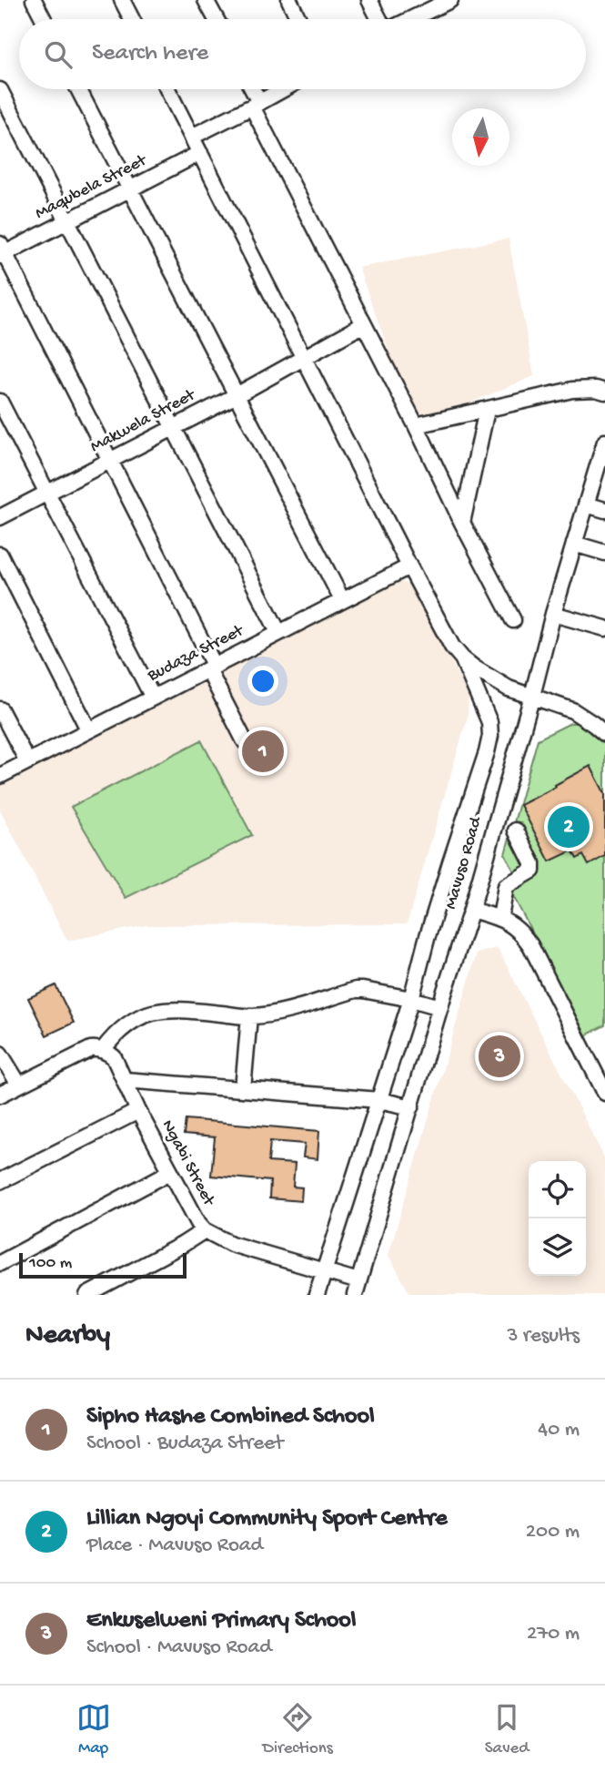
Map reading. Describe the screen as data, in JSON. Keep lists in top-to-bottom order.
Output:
{
  "streets": {
    "street": [
      "Maqubela Street",
      "Makwela Street",
      "Budaza Street",
      "Mavuso Road",
      "Ngabi Street"
    ]
  },
  "crossings": [
    ["Mavuso Road", "Ngabi Street"]
  ],
  "scale_bar": "100 m",
  "north": "bottom",
  "page": {
    "search": "Search here",
    "pins": ["1", "2", "3"],
    "scale": "100 m",
    "heading": ["Nearby", "3 results"],
    "list": [
      {
        "mark": "1",
        "name": "Sipho Hashe Combined School",
        "note": "School · Budaza Street",
        "value": "40 m"
      },
      {
        "mark": "2",
        "name": "Lillian Ngoyi Community Sport Centre",
        "note": "Place · Mavuso Road",
        "value": "200 m"
      },
      {
        "mark": "3",
        "name": "Enkuselweni Primary School",
        "note": "School · Mavuso Road",
        "value": "270 m"
      }
    ],
    "nav": ["Map", "Directions", "Saved"]
  }
}
